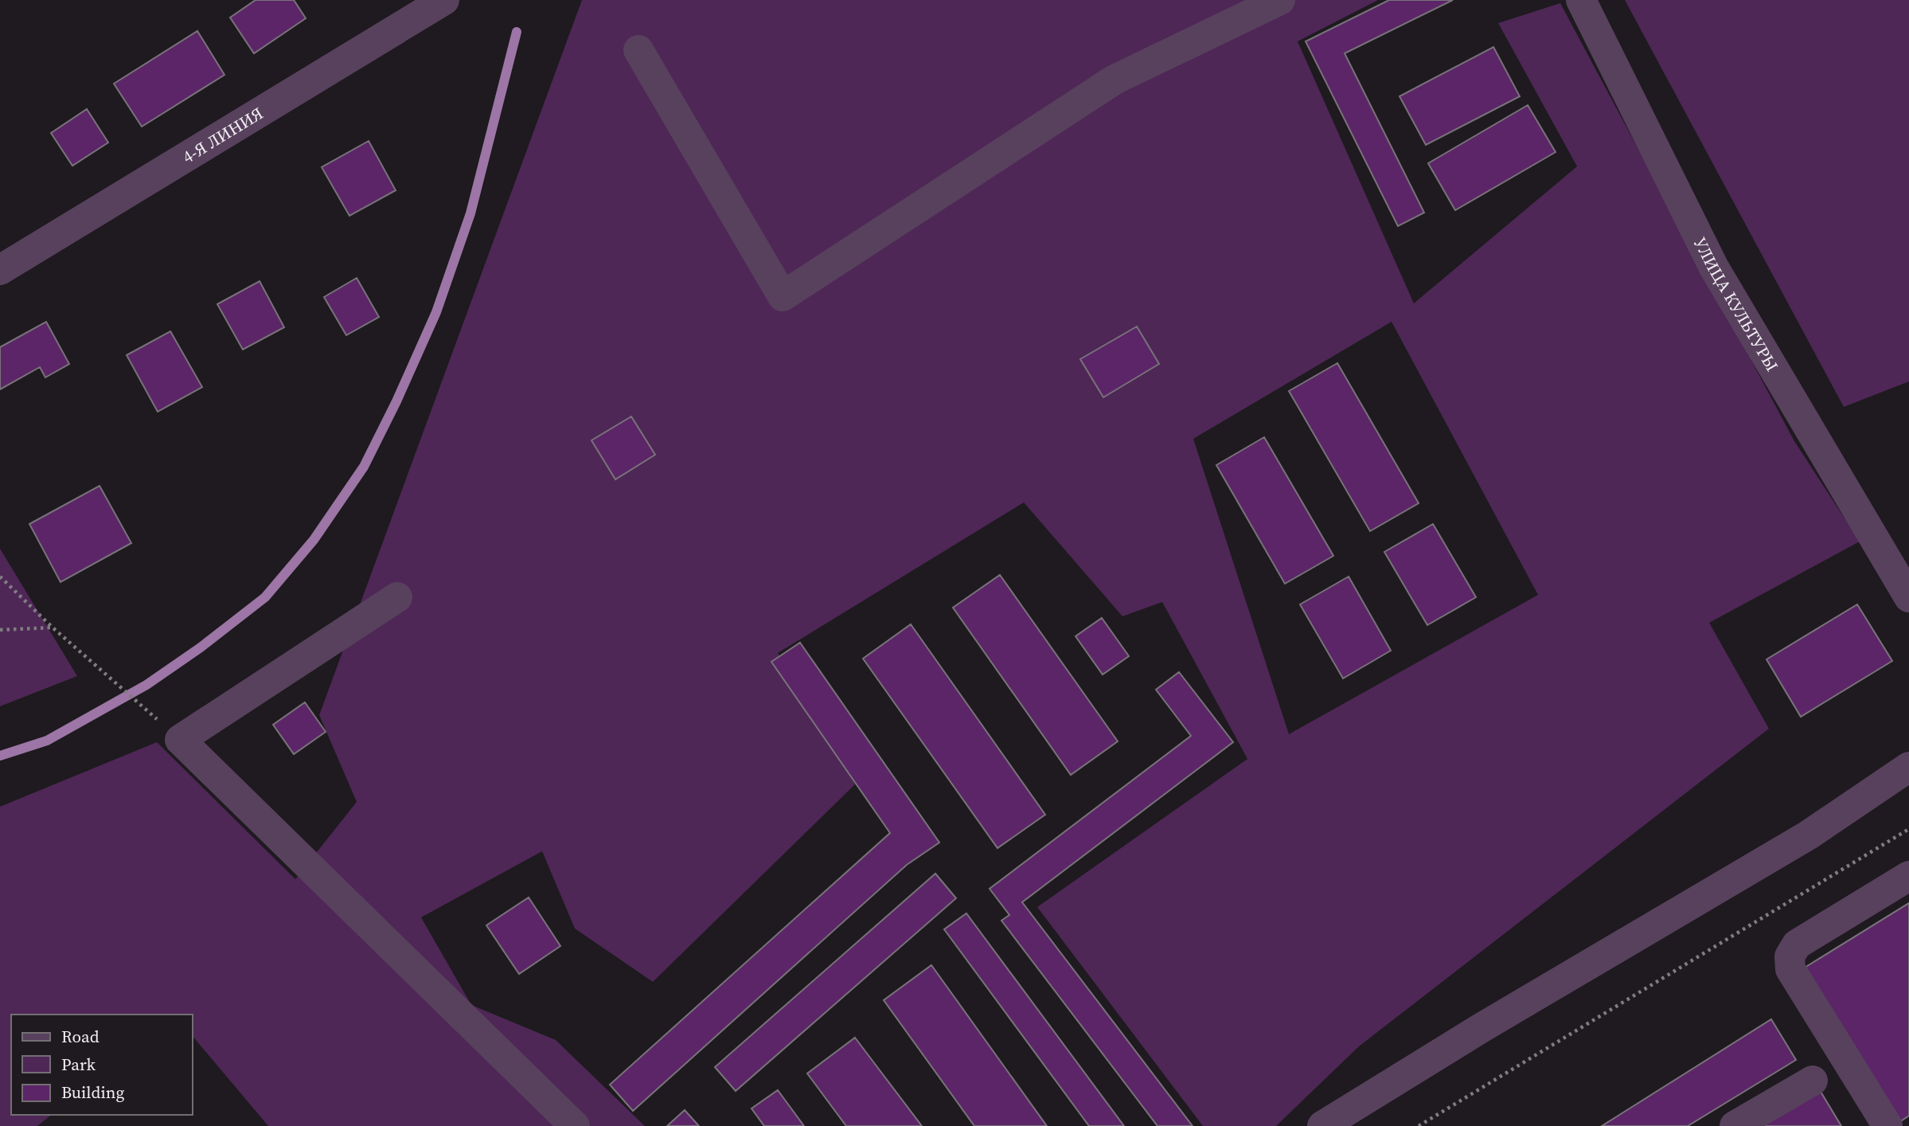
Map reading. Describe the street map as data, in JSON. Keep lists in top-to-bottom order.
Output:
{
  "streets": {
    "street": ["4-Я ЛИНИЯ", "УЛИЦА КУЛЬТУРЫ"]
  },
  "legend": ["Road", "Park", "Building"]
}
